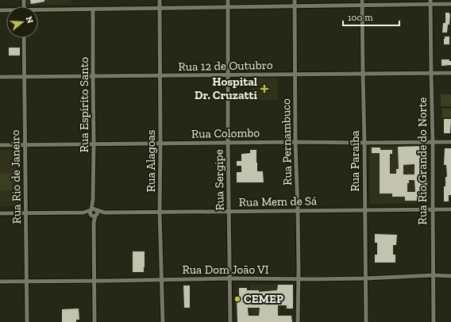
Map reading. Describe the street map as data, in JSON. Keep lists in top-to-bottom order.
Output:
{
  "streets": {
    "street": [
      "Rua 12 de Outubro",
      "Rua Espírito Santo",
      "Rua Colombo",
      "Rua Pernambuco",
      "Rua Alagoas",
      "Rua Paraíba",
      "Rua Rio Grande do Norte",
      "Rua Rio de Janeiro",
      "Rua Sergipe",
      "Rua Mem de Sá",
      "Rua Dom João VI"
    ]
  },
  "crossings": [
    ["Rua 12 de Outubro", "Rua Espírito Santo"],
    ["Rua 12 de Outubro", "Rua Pernambuco"],
    ["Rua 12 de Outubro", "Rua Alagoas"],
    ["Rua 12 de Outubro", "Rua Paraíba"],
    ["Rua 12 de Outubro", "Rua Rio Grande do Norte"],
    ["Rua 12 de Outubro", "Rua Rio de Janeiro"],
    ["Rua 12 de Outubro", "Rua Sergipe"],
    ["Rua Espírito Santo", "Rua Colombo"],
    ["Rua Espírito Santo", "Rua Mem de Sá"],
    ["Rua Espírito Santo", "Rua Dom João VI"],
    ["Rua Colombo", "Rua Pernambuco"],
    ["Rua Colombo", "Rua Alagoas"],
    ["Rua Colombo", "Rua Paraíba"],
    ["Rua Colombo", "Rua Rio Grande do Norte"],
    ["Rua Colombo", "Rua Rio de Janeiro"],
    ["Rua Colombo", "Rua Sergipe"],
    ["Rua Pernambuco", "Rua Mem de Sá"],
    ["Rua Pernambuco", "Rua Dom João VI"],
    ["Rua Alagoas", "Rua Mem de Sá"],
    ["Rua Alagoas", "Rua Dom João VI"],
    ["Rua Paraíba", "Rua Mem de Sá"],
    ["Rua Paraíba", "Rua Dom João VI"],
    ["Rua Rio Grande do Norte", "Rua Mem de Sá"],
    ["Rua Rio Grande do Norte", "Rua Dom João VI"],
    ["Rua Rio de Janeiro", "Rua Dom João VI"],
    ["Rua Sergipe", "Rua Mem de Sá"],
    ["Rua Sergipe", "Rua Dom João VI"]
  ],
  "places": {
    "health": ["Hospital Dr. Cruzatti"],
    "other": ["CEMEP"]
  },
  "scale_bar": "100 m",
  "north": "right"
}
